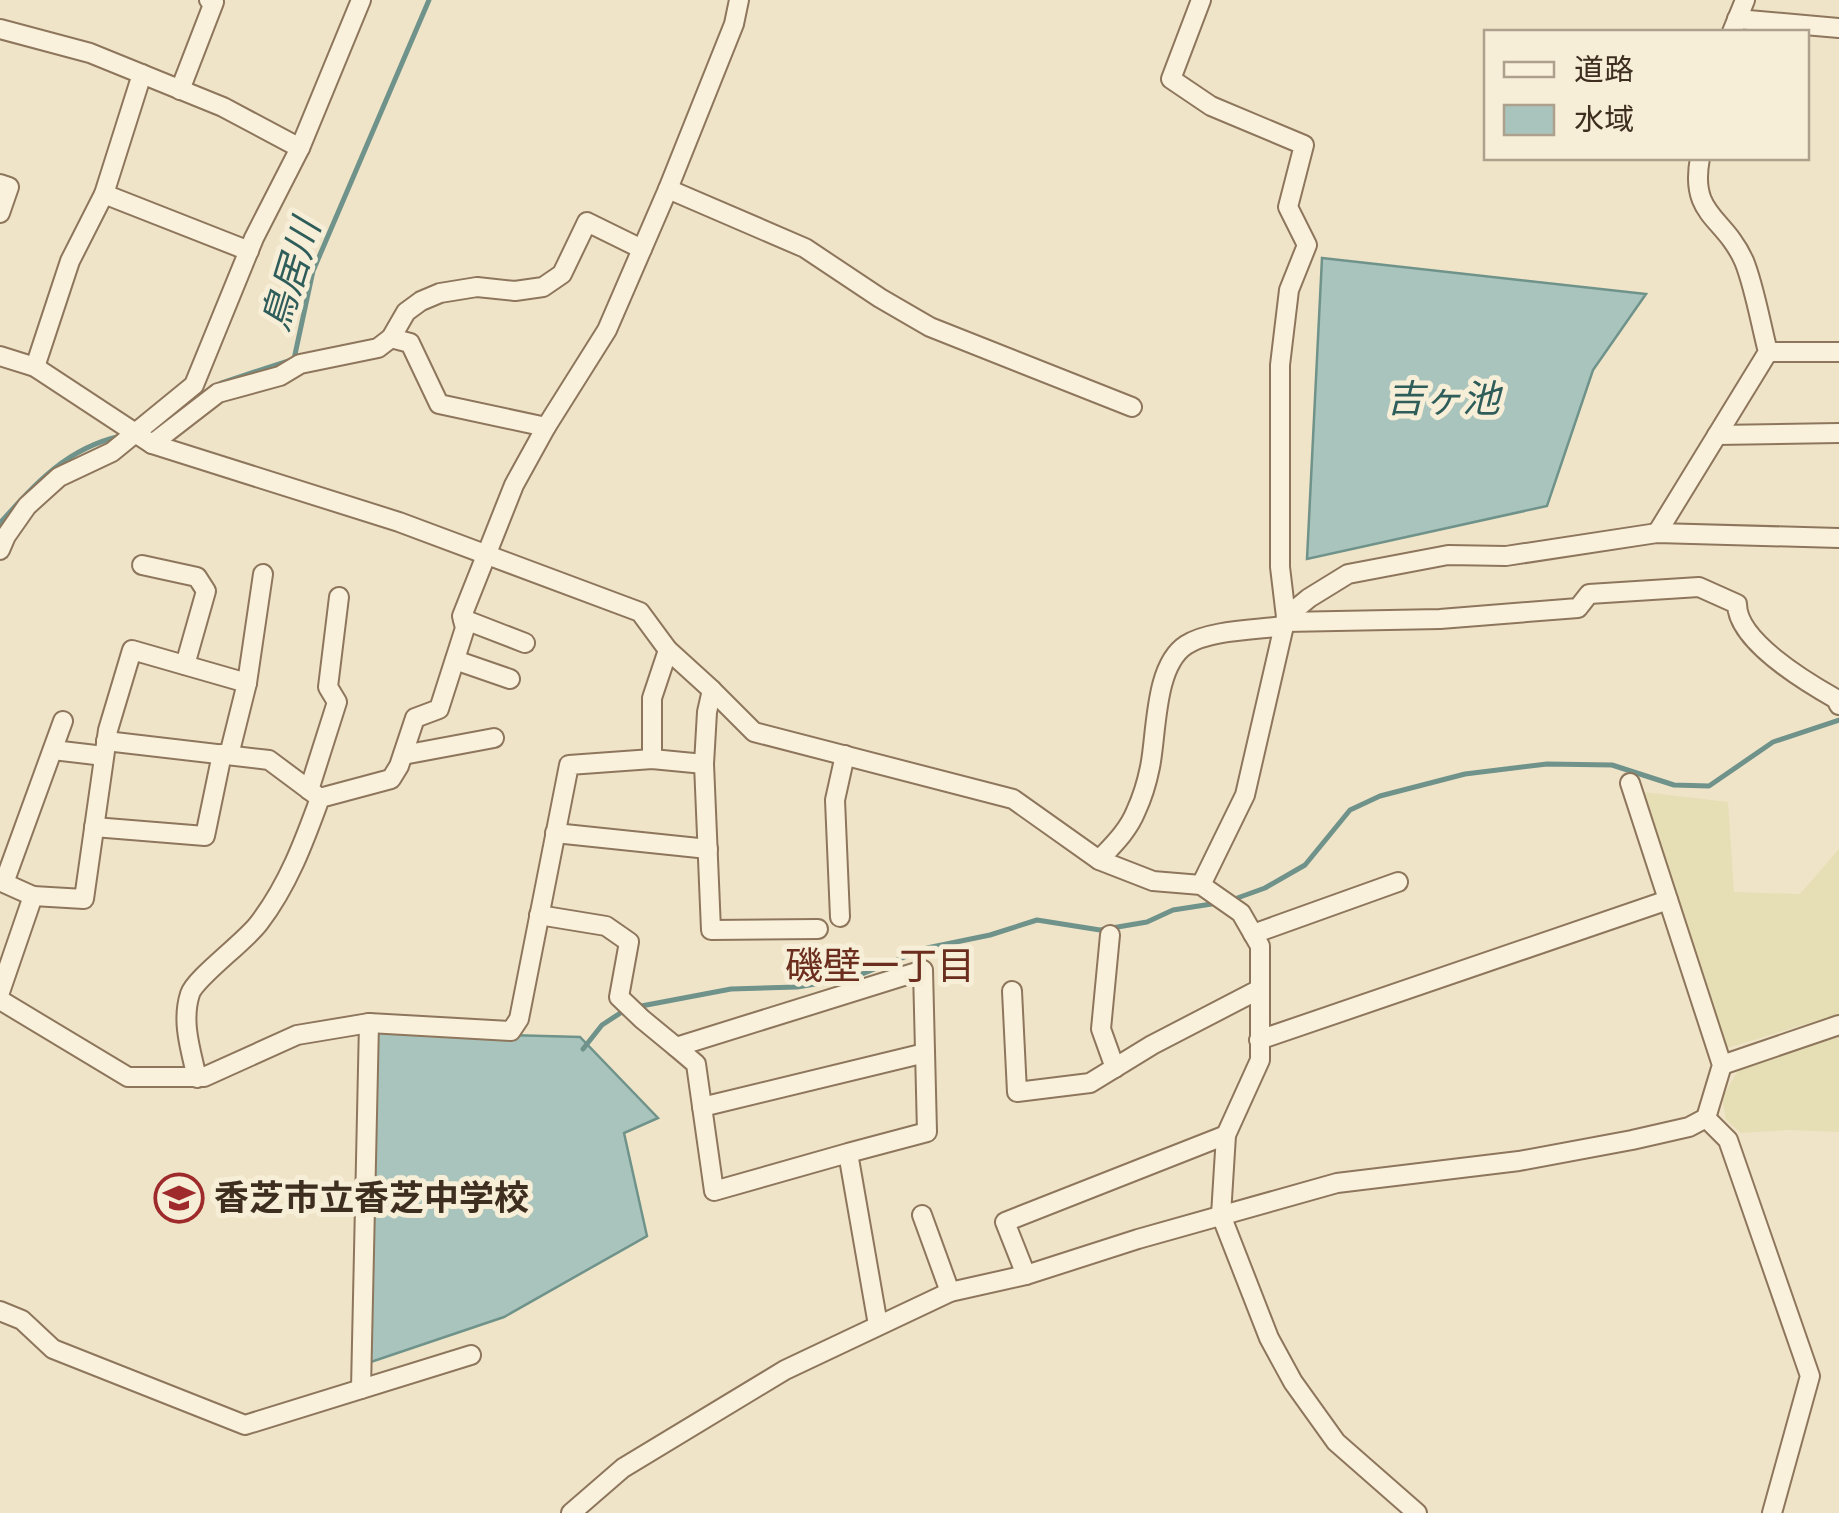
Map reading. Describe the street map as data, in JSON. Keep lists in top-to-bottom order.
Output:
{
  "districts": ["磯壁一丁目"],
  "water": ["鳥居川", "吉ヶ池"],
  "places": {
    "school or university": ["香芝市立香芝中学校"]
  },
  "legend": ["道路", "水域"]
}
